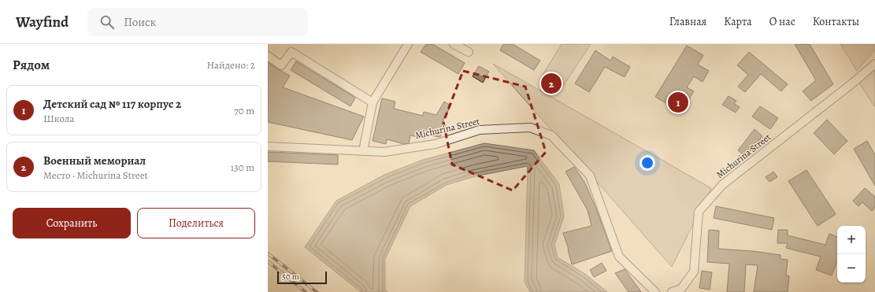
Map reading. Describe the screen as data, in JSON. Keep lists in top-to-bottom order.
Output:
{
  "streets": {
    "street": ["Michurina Street"]
  },
  "scale_bar": "50 m",
  "page": {
    "header": "Wayfind",
    "search": "Поиск",
    "nav": [
      "Главная",
      "Карта",
      "О нас",
      "Контакты"
    ],
    "heading": ["Рядом", "Найдено: 2"],
    "pins": ["2", "1"],
    "list": [
      {
        "mark": "1",
        "name": "Детский сад № 117 корпус 2",
        "note": "Школа",
        "value": "70 m"
      },
      {
        "mark": "2",
        "name": "Военный мемориал",
        "note": "Место · Michurina Street",
        "value": "130 m"
      }
    ],
    "buttons": ["Сохранить", "Поделиться"],
    "map_buttons": ["+", "−"],
    "scale": "50 m"
  }
}
